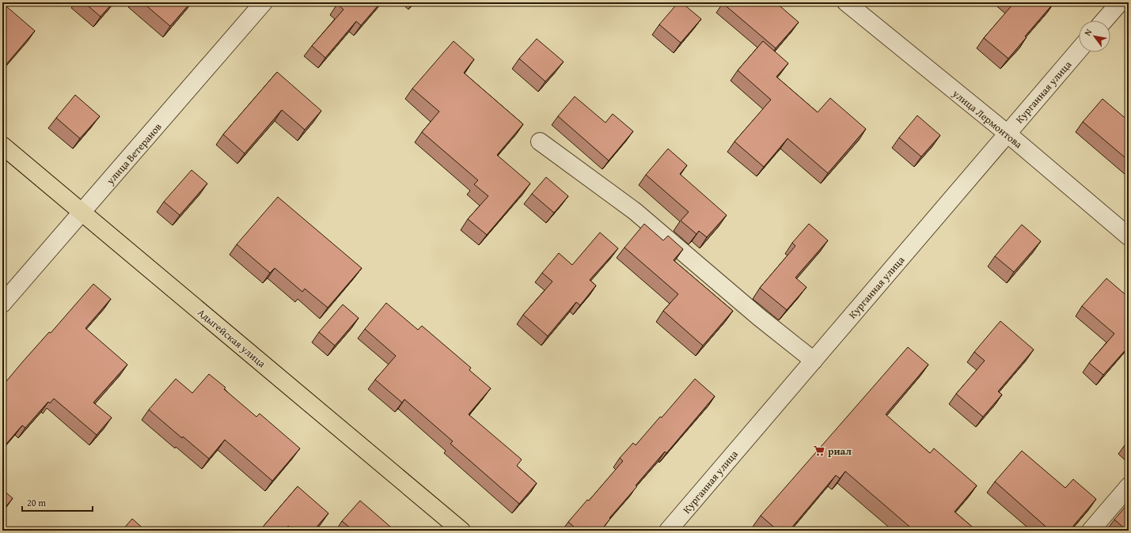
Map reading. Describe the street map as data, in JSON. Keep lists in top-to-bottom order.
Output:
{
  "streets": {
    "main road": ["Адыгейская улица"],
    "street": ["Курганная улица", "улица Лермонтова", "улица Ветеранов"]
  },
  "crossings": [
    ["Курганная улица", "улица Лермонтова"],
    ["улица Ветеранов", "Адыгейская улица"]
  ],
  "places": {
    "supermarket": ["риал"]
  },
  "scale_bar": "20 m",
  "north": "top left"
}
